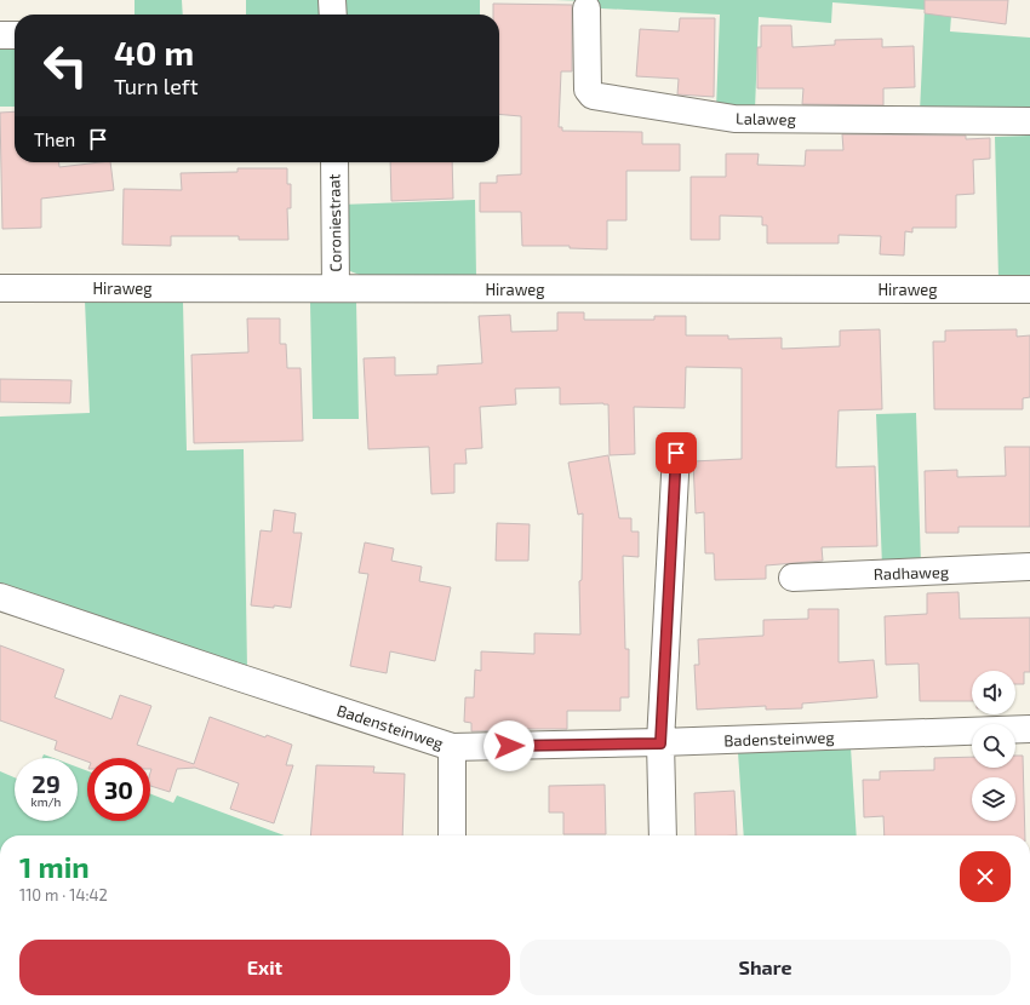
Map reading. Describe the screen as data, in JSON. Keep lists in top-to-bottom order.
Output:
{
  "streets": {
    "street": [
      "Lalaweg",
      "Coroniestraat",
      "Hiraweg",
      "Radhaweg",
      "Badensteinweg"
    ]
  },
  "crossings": [
    ["Coroniestraat", "Hiraweg"]
  ],
  "page": {
    "turn": ["40 m", "Turn left"],
    "then": "Then",
    "speed": "29 km/h",
    "limit": "30",
    "heading": ["1 min", "110 m · 14:42"],
    "buttons": ["Exit", "Share"]
  }
}
